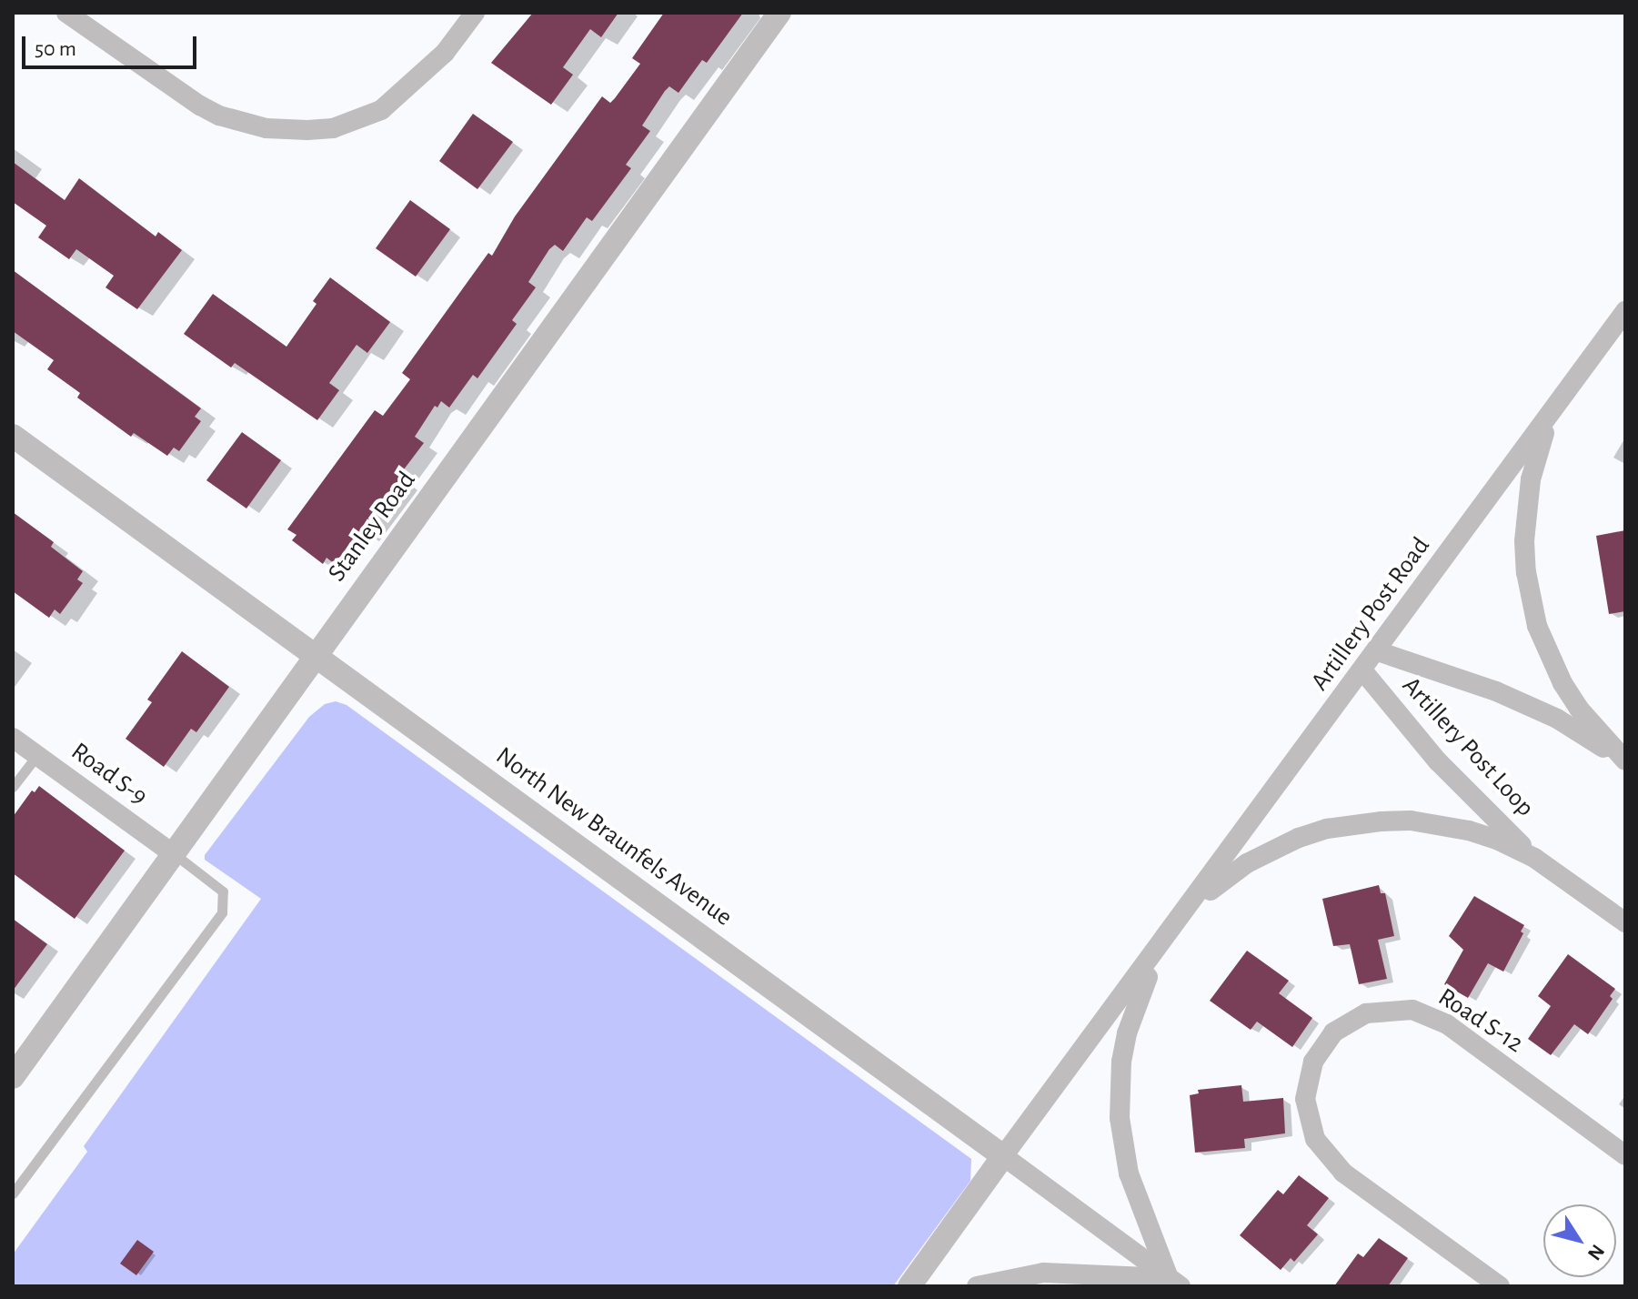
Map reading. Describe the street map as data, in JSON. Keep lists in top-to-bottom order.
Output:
{
  "streets": {
    "street": [
      "Stanley Road",
      "Artillery Post Road",
      "Artillery Post Loop",
      "Road S-9",
      "North New Braunfels Avenue",
      "Road S-12"
    ]
  },
  "crossings": [
    ["Stanley Road", "Road S-9"],
    ["Stanley Road", "North New Braunfels Avenue"],
    ["Artillery Post Road", "Artillery Post Loop"],
    ["Artillery Post Road", "North New Braunfels Avenue"]
  ],
  "scale_bar": "50 m",
  "north": "bottom right"
}
